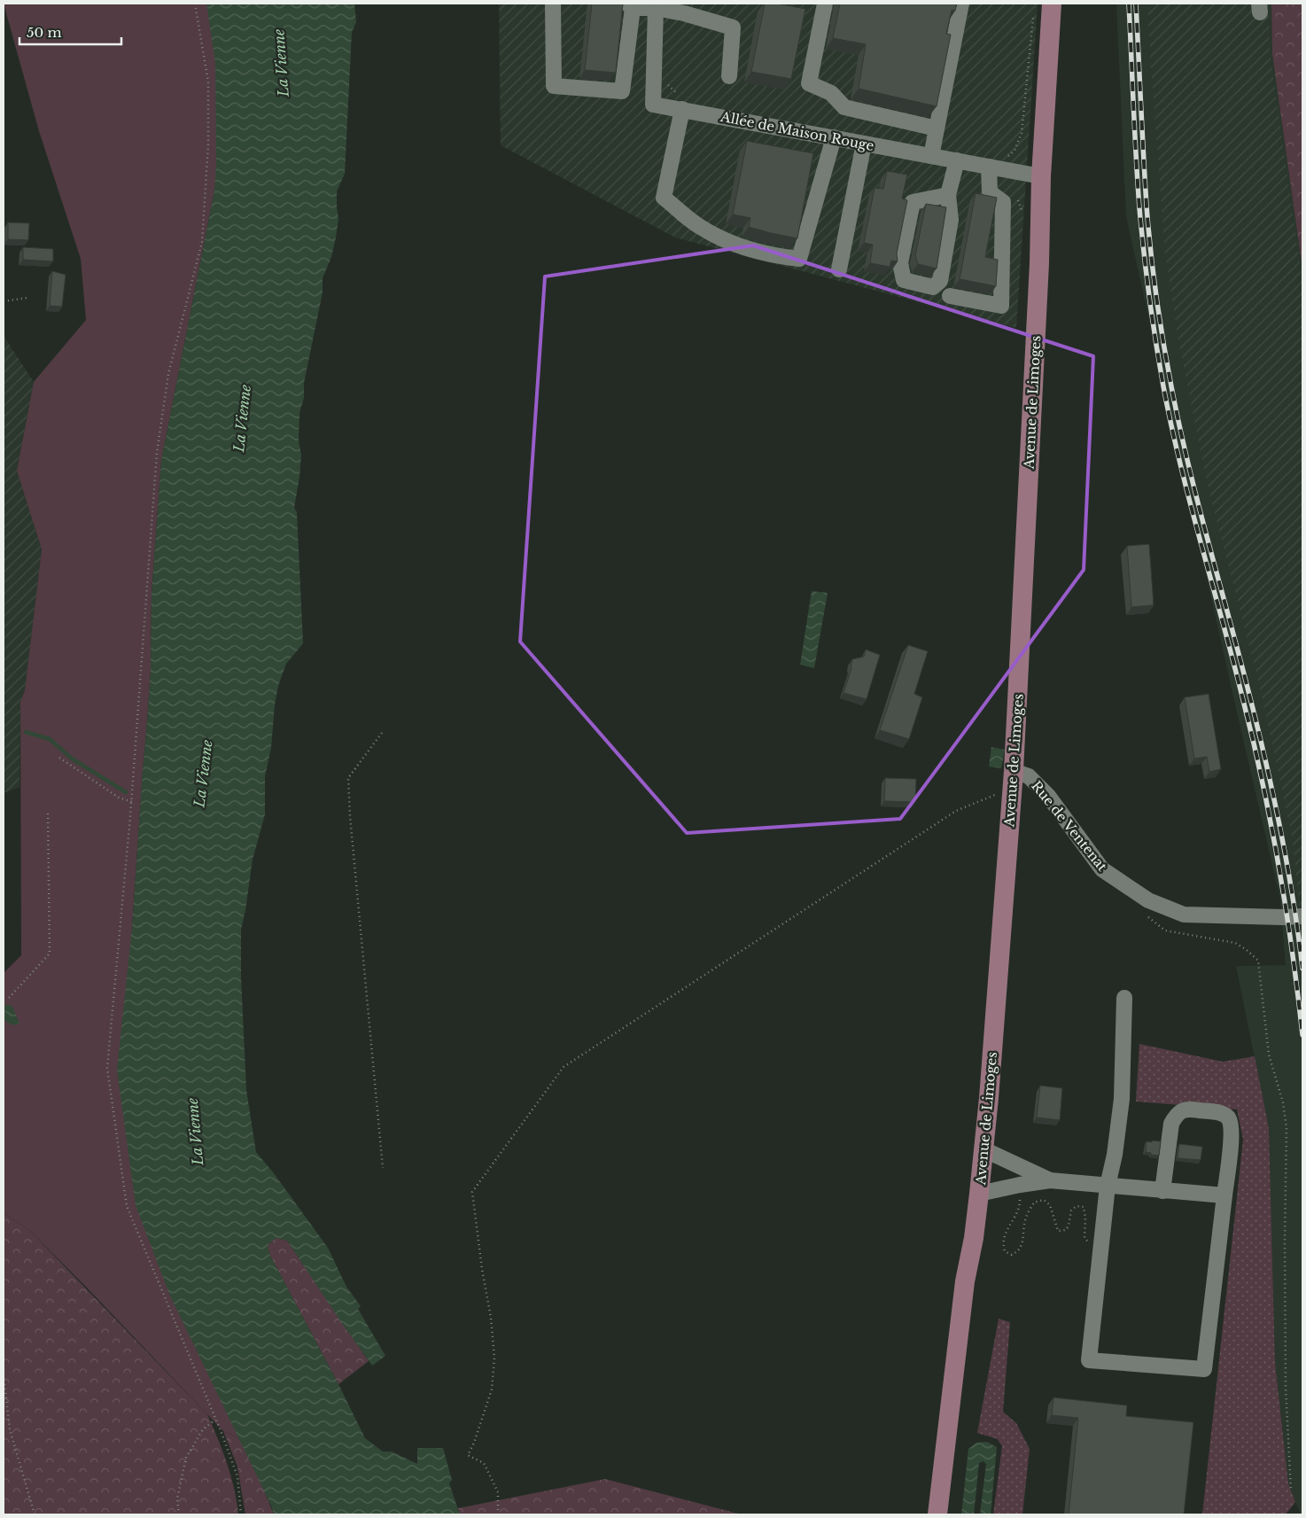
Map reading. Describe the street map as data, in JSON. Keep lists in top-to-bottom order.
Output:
{
  "streets": {
    "main road": ["Avenue de Limoges"],
    "street": ["Allée de Maison Rouge", "Rue de Ventenat"]
  },
  "crossings": [
    ["Allée de Maison Rouge", "Avenue de Limoges"],
    ["Avenue de Limoges", "Rue de Ventenat"]
  ],
  "water": ["La Vienne"],
  "scale_bar": "50 m"
}
